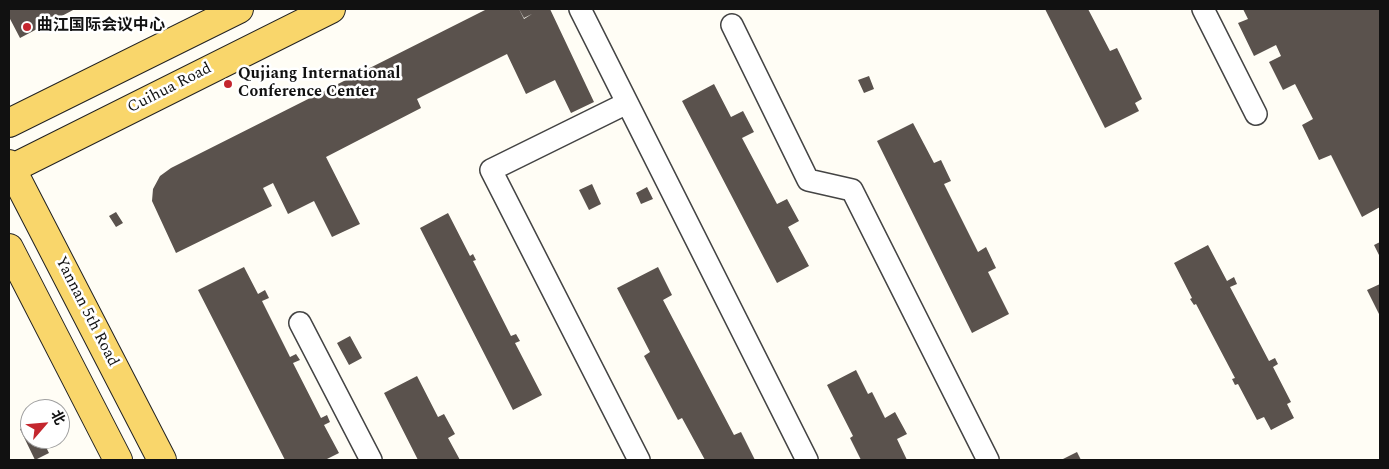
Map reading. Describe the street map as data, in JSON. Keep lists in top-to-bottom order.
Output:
{
  "streets": {
    "main road": ["Cuihua Road", "Yannan 5th Road"]
  },
  "crossings": [
    ["Cuihua Road", "Yannan 5th Road"]
  ],
  "places": ["曲江国际会议中心", "Qujiang International Conference Center"],
  "north": "top right"
}
